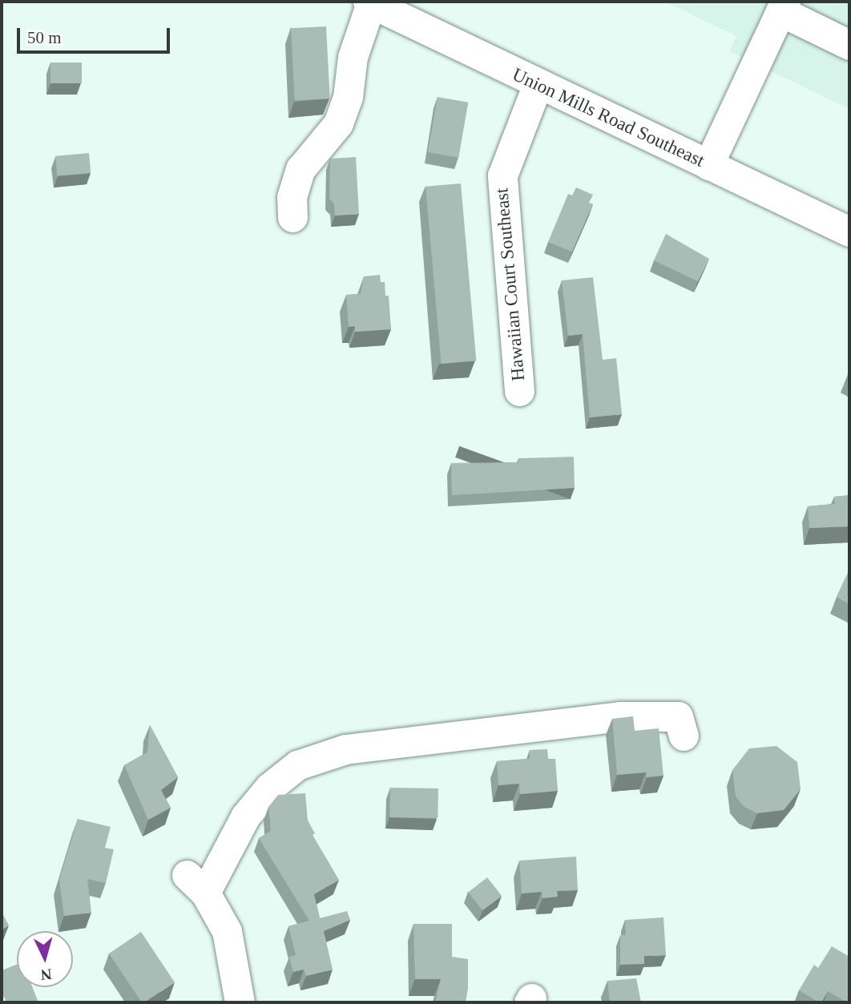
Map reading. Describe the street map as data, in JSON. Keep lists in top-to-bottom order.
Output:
{
  "streets": {
    "street": ["Union Mills Road Southeast", "Hawaiian Court Southeast"]
  },
  "crossings": [
    ["Union Mills Road Southeast", "Hawaiian Court Southeast"]
  ],
  "scale_bar": "50 m",
  "north": "bottom"
}
